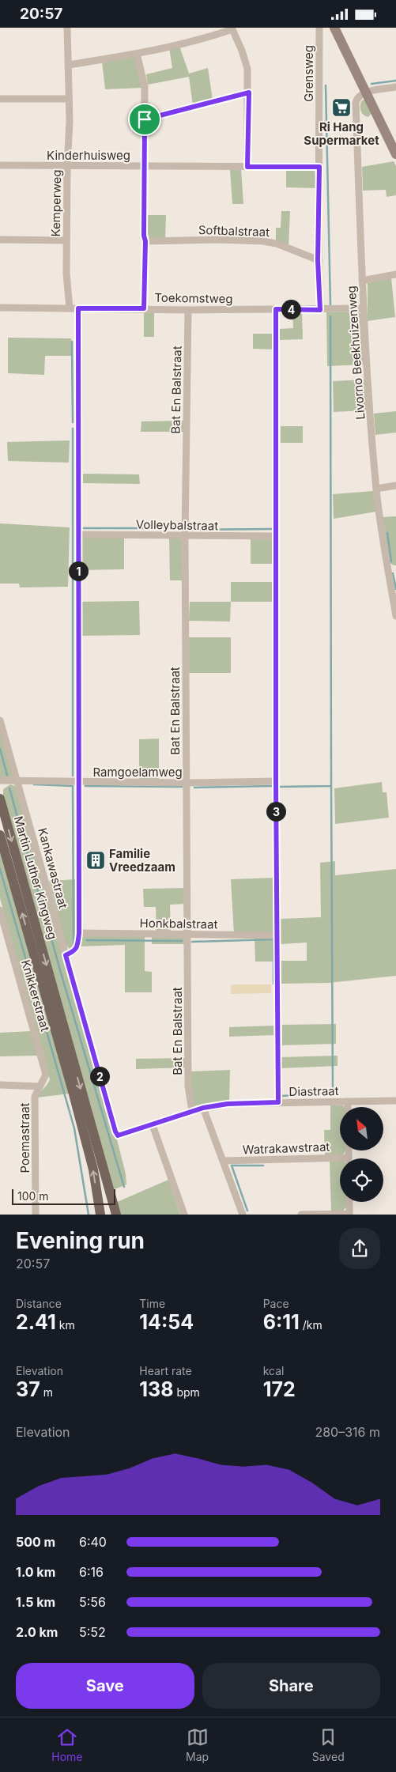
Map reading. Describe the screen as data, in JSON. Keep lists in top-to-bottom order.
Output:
{
  "streets": {
    "main road": ["Martin Luther Kingweg"],
    "street": [
      "Grensweg",
      "Kinderhuisweg",
      "Kemperweg",
      "Softbalstraat",
      "Toekomstweg",
      "Livorno Beekhuizenweg",
      "Bat En Balstraat",
      "Volleybalstraat",
      "Ramgoelamweg",
      "Kankawastraat",
      "Honkbalstraat",
      "Knikkerstraat",
      "Diastraat",
      "Poemastraat",
      "Watrakawstraat"
    ]
  },
  "crossings": [
    ["Grensweg", "Kinderhuisweg"],
    ["Grensweg", "Softbalstraat"],
    ["Grensweg", "Toekomstweg"],
    ["Kinderhuisweg", "Kemperweg"],
    ["Kemperweg", "Toekomstweg"],
    ["Toekomstweg", "Livorno Beekhuizenweg"],
    ["Toekomstweg", "Bat En Balstraat"],
    ["Bat En Balstraat", "Volleybalstraat"],
    ["Bat En Balstraat", "Ramgoelamweg"],
    ["Bat En Balstraat", "Honkbalstraat"],
    ["Bat En Balstraat", "Diastraat"],
    ["Ramgoelamweg", "Kankawastraat"],
    ["Kankawastraat", "Diastraat"],
    ["Knikkerstraat", "Poemastraat"]
  ],
  "places": {
    "supermarket": ["Ri Hang Supermarket"],
    "building": ["Familie Vreedzaam"]
  },
  "scale_bar": "100 m",
  "north": "top left",
  "page": {
    "status": "20:57",
    "pins": [
      "4",
      "1",
      "3",
      "2"
    ],
    "scale": "100 m",
    "heading": ["Evening run", "20:57"],
    "stats": [
      ["Distance", "2.41 km"],
      ["Time", "14:54"],
      ["Pace", "6:11 /km"],
      ["Elevation", "37 m"],
      ["Heart rate", "138 bpm"],
      ["kcal", "172"]
    ],
    "chart": ["Elevation", "280–316 m"],
    "list": [
      {
        "name": "500 m",
        "note": "6:40"
      },
      {
        "name": "1.0 km",
        "note": "6:16"
      },
      {
        "name": "1.5 km",
        "note": "5:56"
      },
      {
        "name": "2.0 km",
        "note": "5:52"
      }
    ],
    "buttons": ["Save", "Share"],
    "tabs": ["Home", "Map", "Saved"]
  }
}
